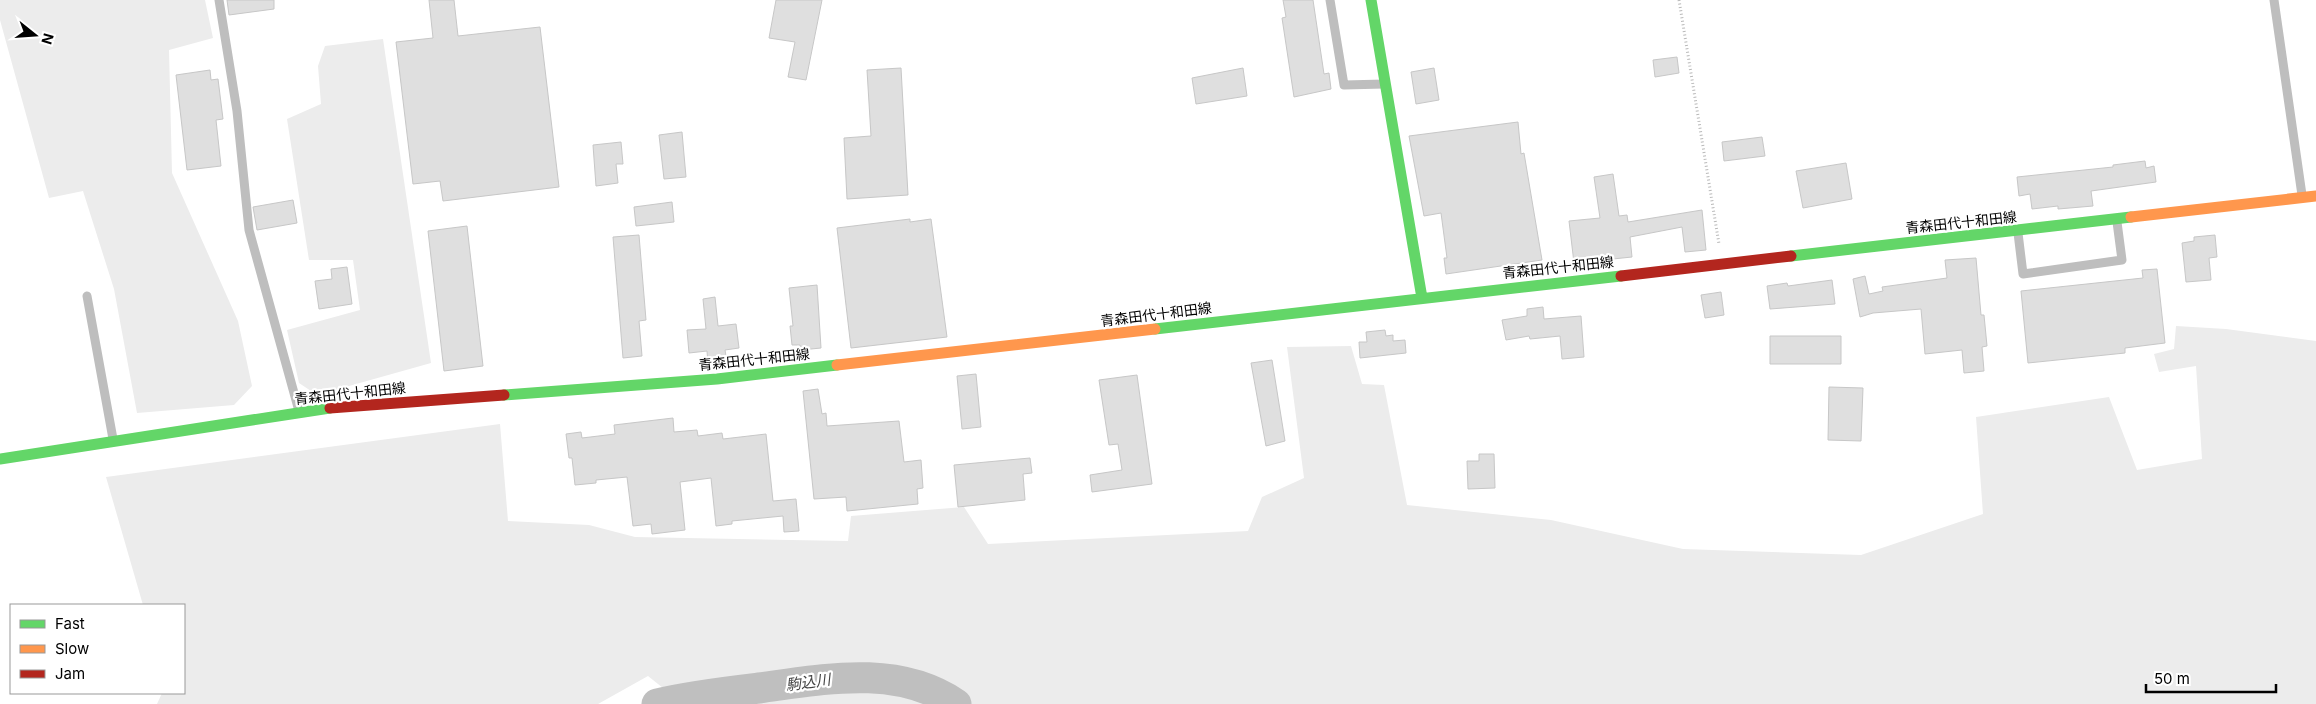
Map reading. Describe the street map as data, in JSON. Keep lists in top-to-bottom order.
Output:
{
  "streets": {
    "main road": ["青森田代十和田線"]
  },
  "water": ["駒込川"],
  "legend": ["Fast", "Slow", "Jam"],
  "scale_bar": "50 m",
  "north": "right"
}
